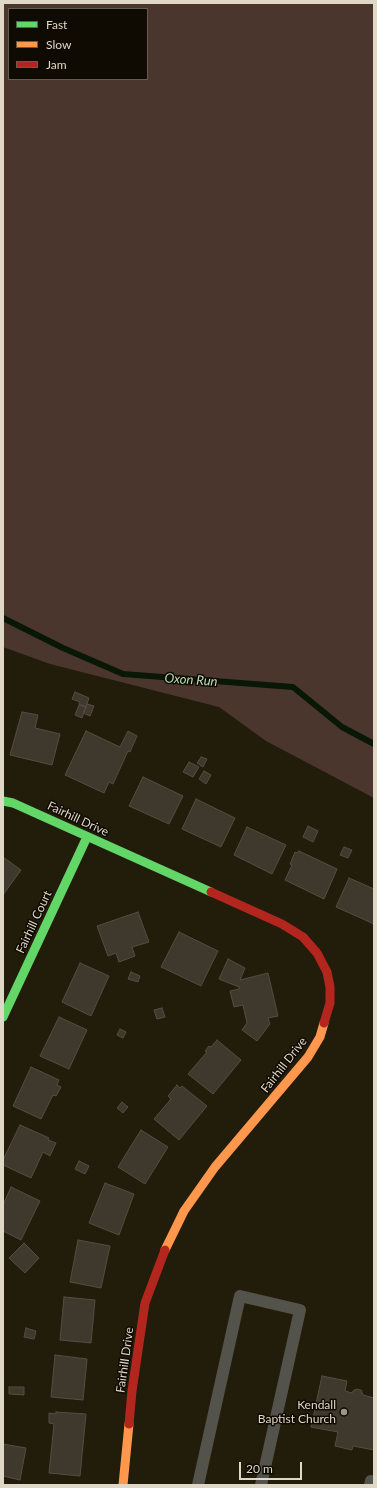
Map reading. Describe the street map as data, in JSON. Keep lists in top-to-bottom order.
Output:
{
  "streets": {
    "street": ["Fairhill Drive", "Fairhill Court"]
  },
  "crossings": [
    ["Fairhill Drive", "Fairhill Court"]
  ],
  "water": ["Oxon Run"],
  "places": ["Kendall Baptist Church"],
  "legend": ["Fast", "Slow", "Jam"],
  "scale_bar": "20 m"
}
